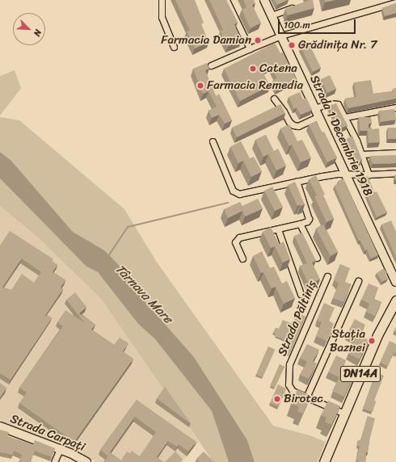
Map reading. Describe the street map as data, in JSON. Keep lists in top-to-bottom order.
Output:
{
  "streets": {
    "main road": ["Strada 1 Decembrie 1918", "DN14A", "Strada Carpați"],
    "street": ["Strada Păltiniș"]
  },
  "crossings": [
    ["Strada Păltiniș", "DN14A"]
  ],
  "water": ["Târnava Mare"],
  "places": [
    "Farmacia Damian",
    "Grădinița Nr. 7",
    "Catena",
    "Farmacia Remedia",
    "Stația Baznei",
    "Birotec"
  ],
  "scale_bar": "100 m",
  "north": "bottom right"
}
